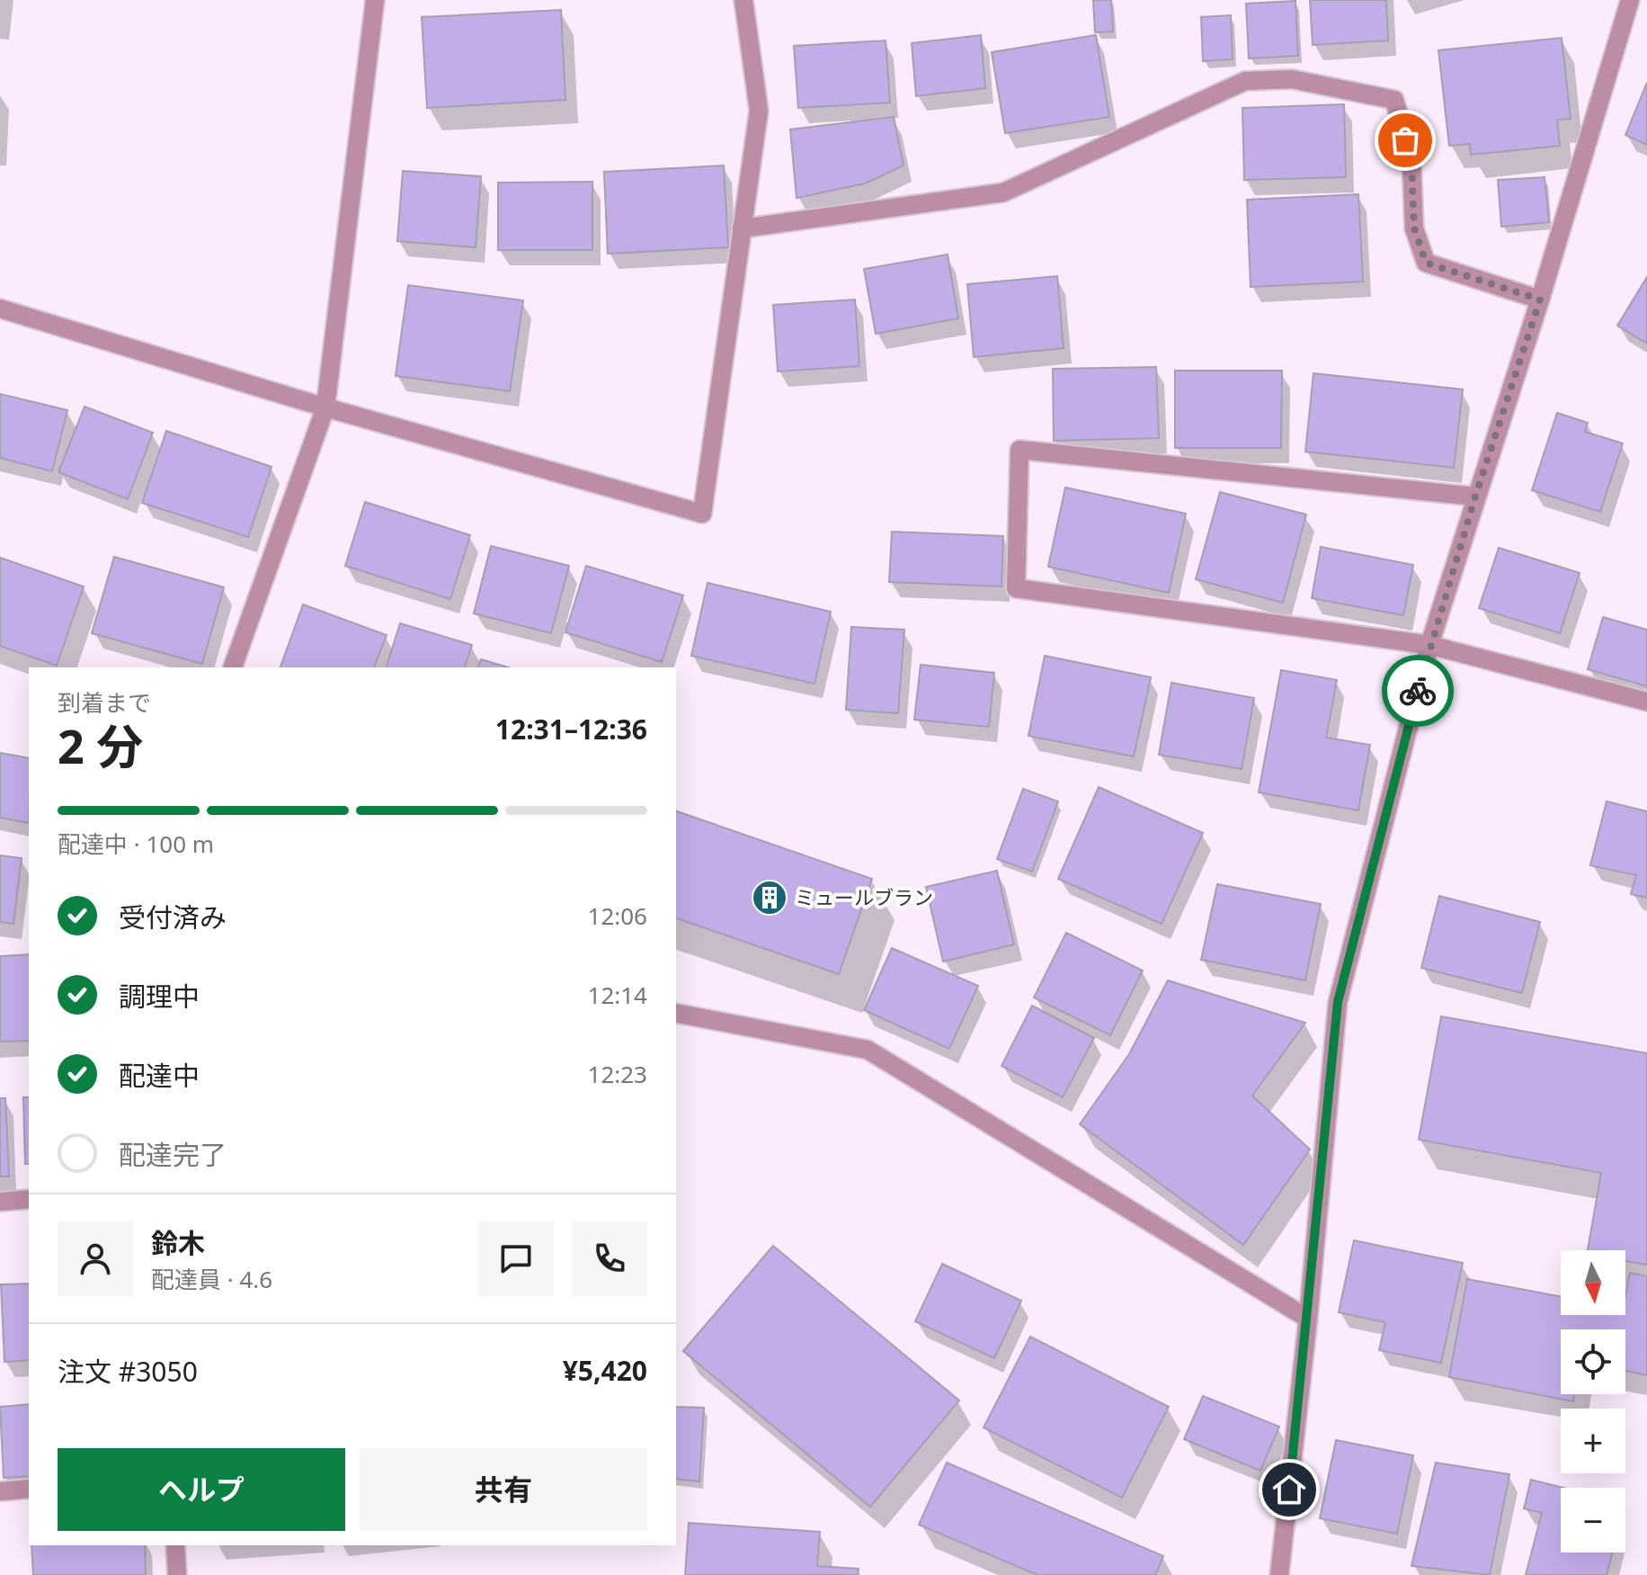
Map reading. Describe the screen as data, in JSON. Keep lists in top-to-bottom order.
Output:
{
  "places": {
    "building": ["ミュールブラン"]
  },
  "north": "bottom",
  "page": {
    "heading": ["2 分", "到着まで", "12:31–12:36"],
    "panel": [
      "鈴木",
      "配達員 · 4.6",
      "注文 #3050",
      "¥5,420"
    ],
    "bar": "配達中 · 100 m",
    "list": [
      ["受付済み", "12:06"],
      ["調理中", "12:14"],
      ["配達中", "12:23"],
      "配達完了"
    ],
    "map_buttons": ["+", "−"],
    "buttons": ["ヘルプ", "共有"]
  }
}
